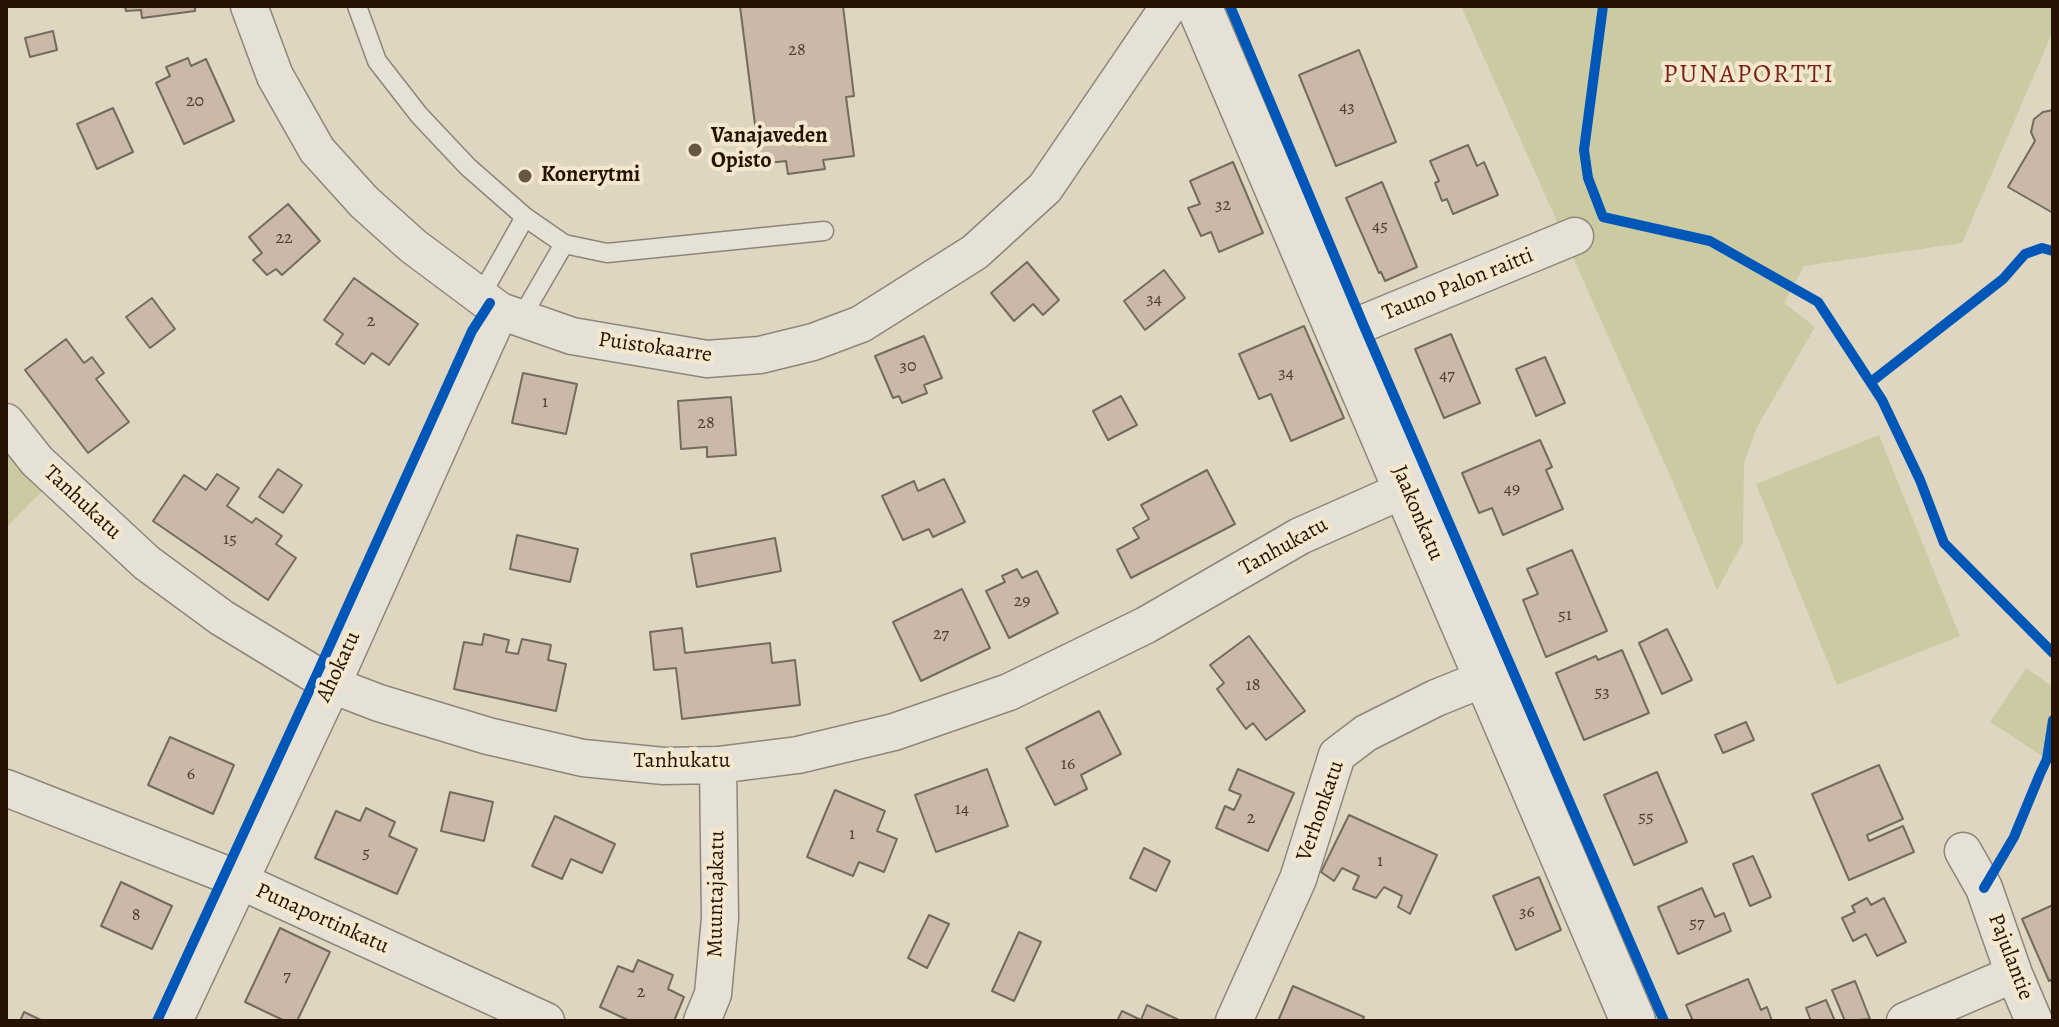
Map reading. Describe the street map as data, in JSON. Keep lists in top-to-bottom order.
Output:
{
  "streets": {
    "street": [
      "Tauno Palon raitti",
      "Puistokaarre",
      "Tanhukatu",
      "Jaakonkatu",
      "Ahokatu",
      "Verhonkatu",
      "Muuntajakatu",
      "Punaportinkatu",
      "Pajulantie"
    ]
  },
  "crossings": [
    ["Tauno Palon raitti", "Jaakonkatu"],
    ["Puistokaarre", "Ahokatu"],
    ["Tanhukatu", "Jaakonkatu"],
    ["Tanhukatu", "Ahokatu"],
    ["Tanhukatu", "Muuntajakatu"],
    ["Jaakonkatu", "Verhonkatu"],
    ["Ahokatu", "Punaportinkatu"]
  ],
  "districts": ["PUNAPORTTI"],
  "places": ["Vanajaveden Opisto", "Konerytmi"],
  "house_numbers": [
    "28",
    "20",
    "43",
    "32",
    "45",
    "22",
    "34",
    "2",
    "30",
    "34",
    "47",
    "1",
    "28",
    "49",
    "15",
    "29",
    "51",
    "27",
    "18",
    "53",
    "16",
    "6",
    "14",
    "55",
    "2",
    "1",
    "5",
    "1",
    "36",
    "8",
    "57",
    "7",
    "2"
  ]
}
